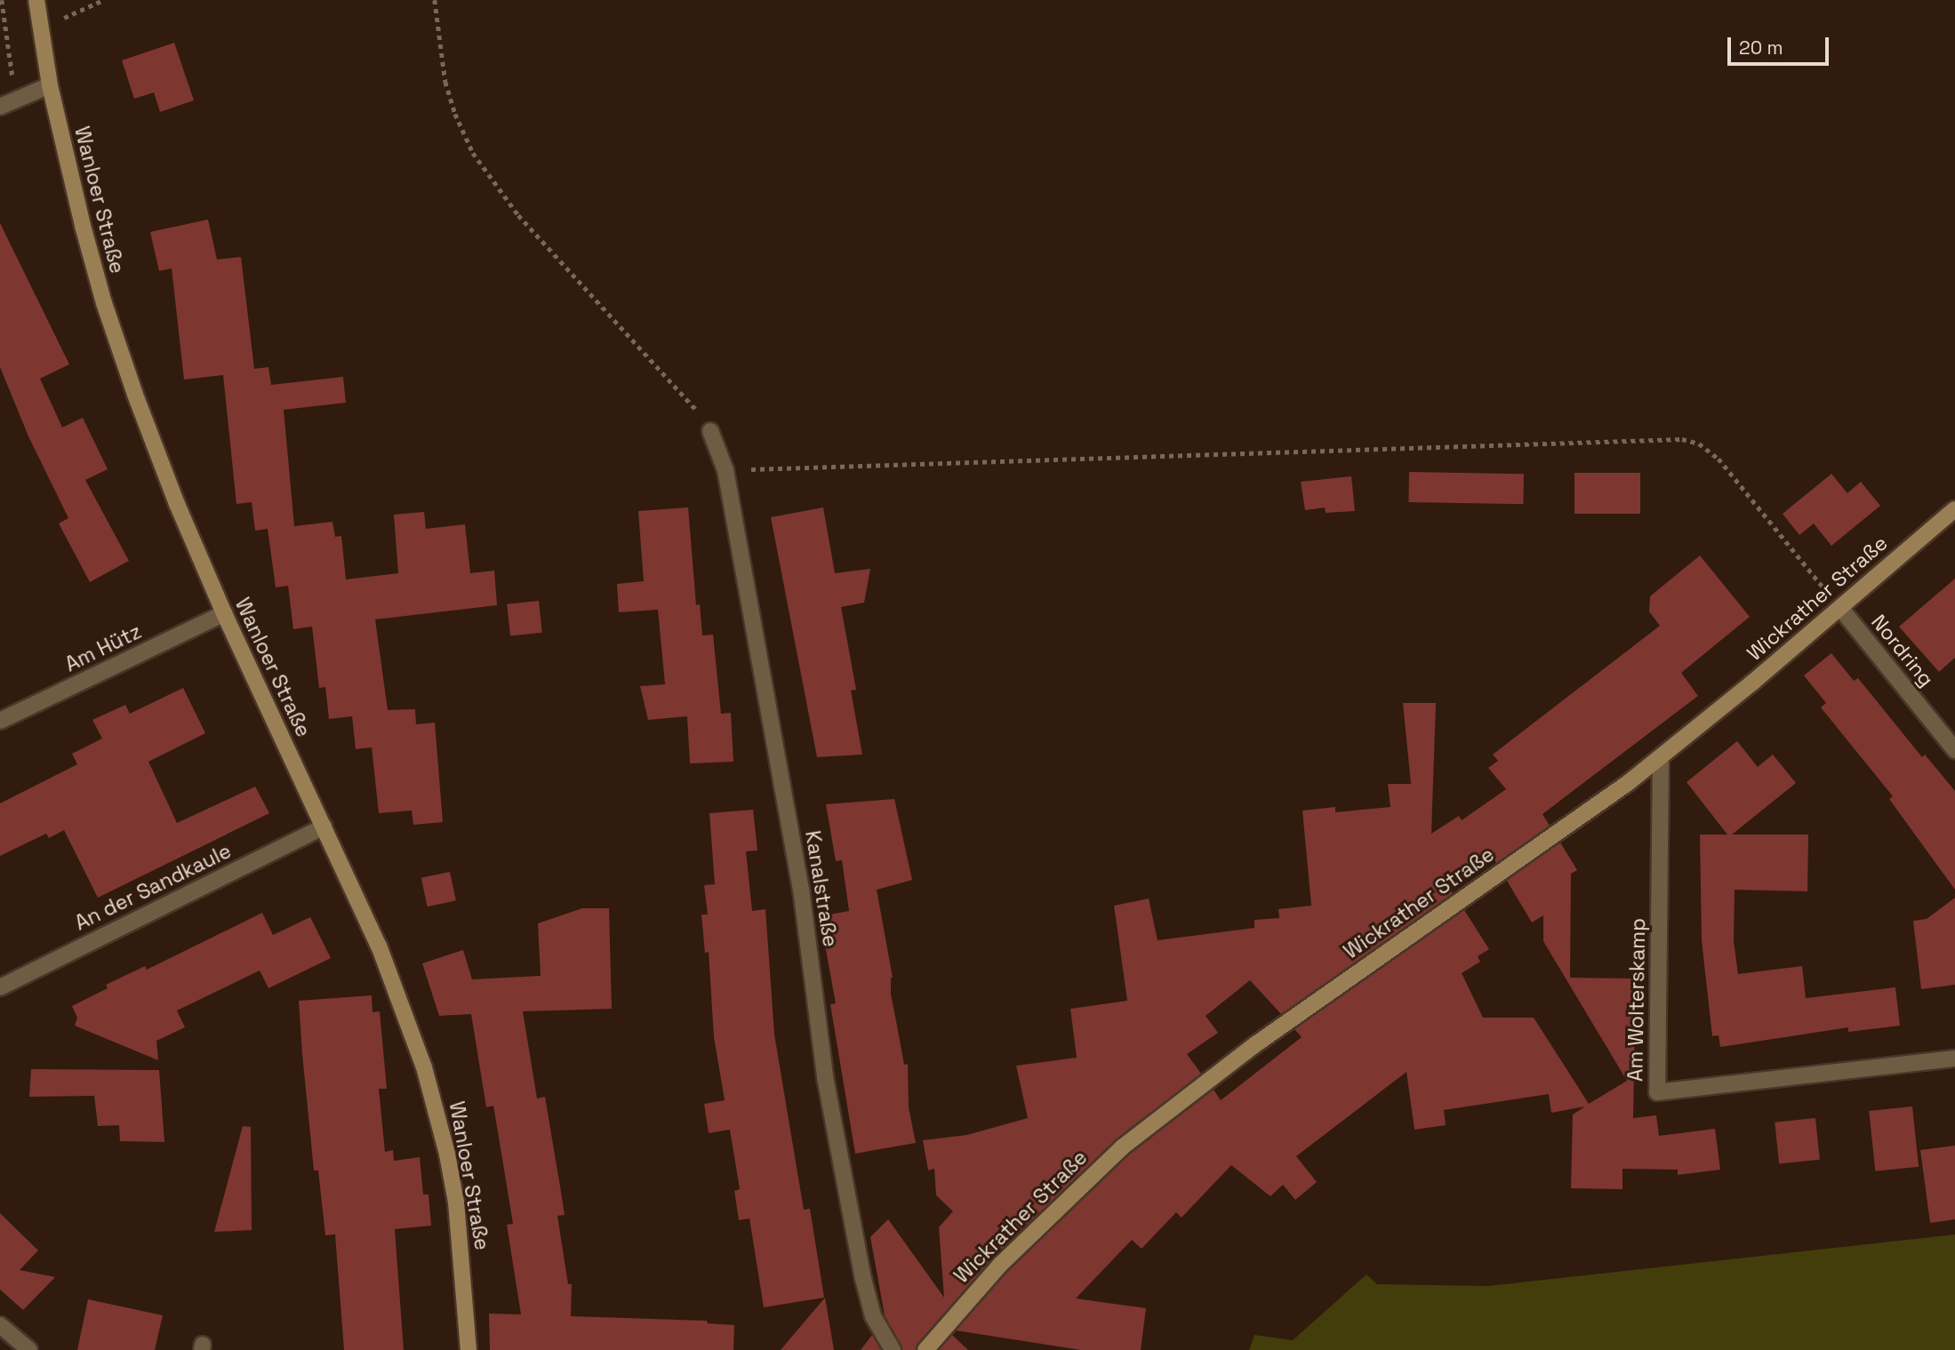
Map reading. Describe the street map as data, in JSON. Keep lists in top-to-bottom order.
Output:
{
  "streets": {
    "street": [
      "Wanloer Straße",
      "Wickrather Straße",
      "Am Hütz",
      "Nordring",
      "An der Sandkaule",
      "Kanalstraße",
      "Am Wolterskamp"
    ]
  },
  "crossings": [
    ["Wanloer Straße", "Am Hütz"],
    ["Wanloer Straße", "An der Sandkaule"],
    ["Wickrather Straße", "Nordring"],
    ["Wickrather Straße", "Am Wolterskamp"]
  ],
  "scale_bar": "20 m"
}
